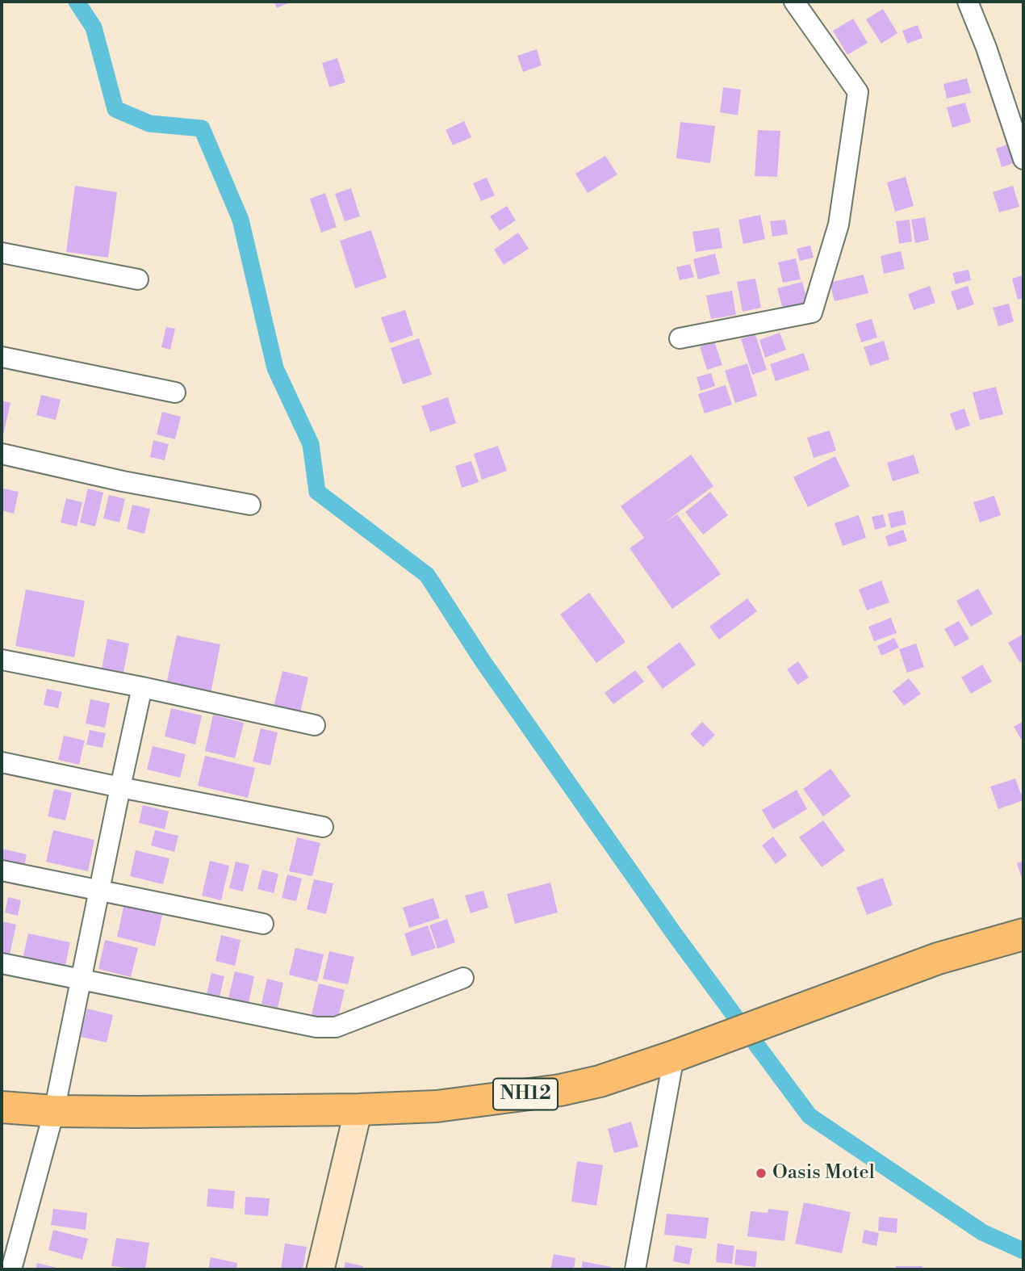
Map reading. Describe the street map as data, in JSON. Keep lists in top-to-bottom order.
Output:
{
  "streets": {
    "highway": ["NH12"]
  },
  "places": ["Oasis Motel"]
}
